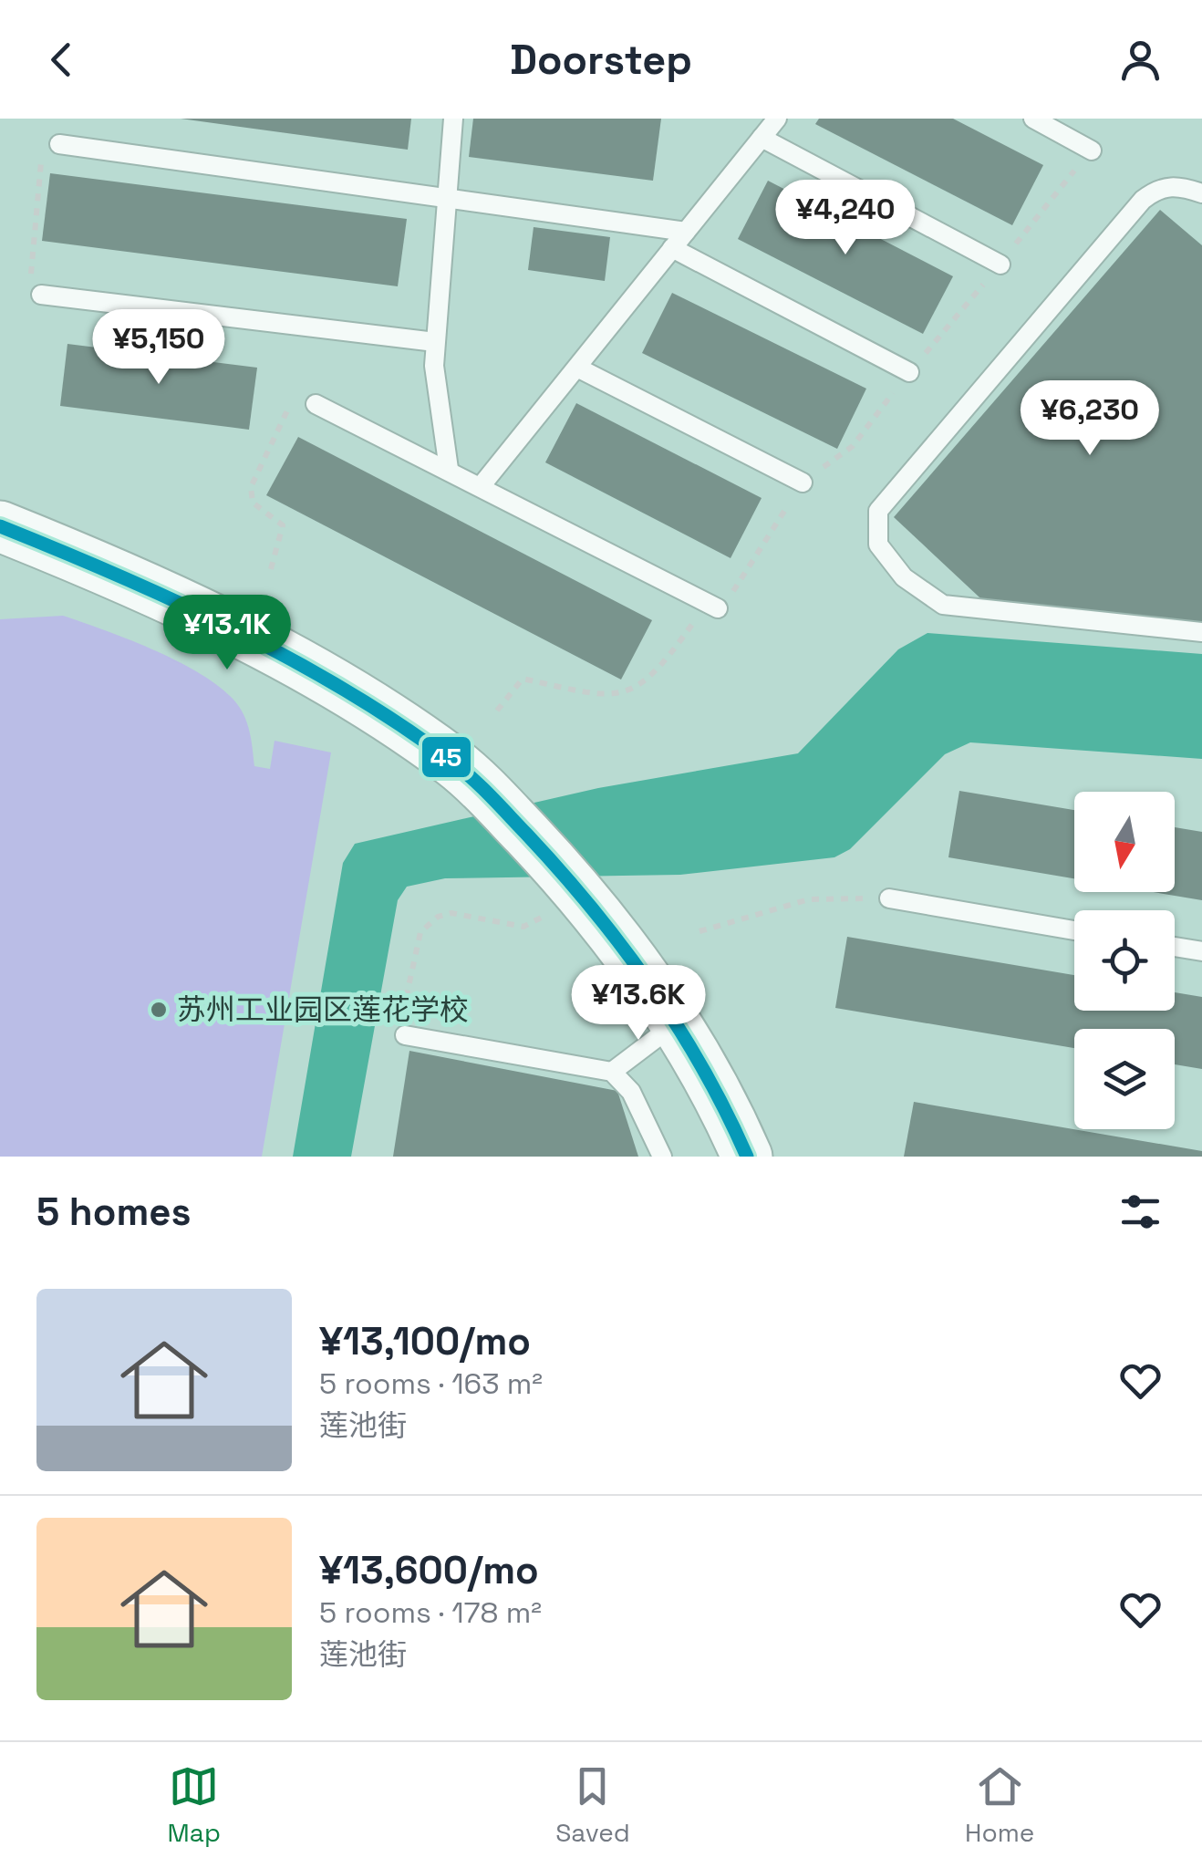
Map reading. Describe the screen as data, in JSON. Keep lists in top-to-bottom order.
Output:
{
  "places": ["苏州工业园区莲花学校"],
  "lines": ["transit line 45"],
  "north": "bottom",
  "page": {
    "header": "Doorstep",
    "price": [
      "¥4,240",
      "¥5,150",
      "¥6,230",
      "¥13.1K",
      "¥13.6K"
    ],
    "heading": "5 homes",
    "list": [
      {
        "name": "¥13,100/mo",
        "note": "5 rooms · 163 m² · 莲池街"
      },
      {
        "name": "¥13,600/mo",
        "note": "5 rooms · 178 m² · 莲池街"
      }
    ],
    "tabs": ["Map", "Saved", "Home"]
  }
}
